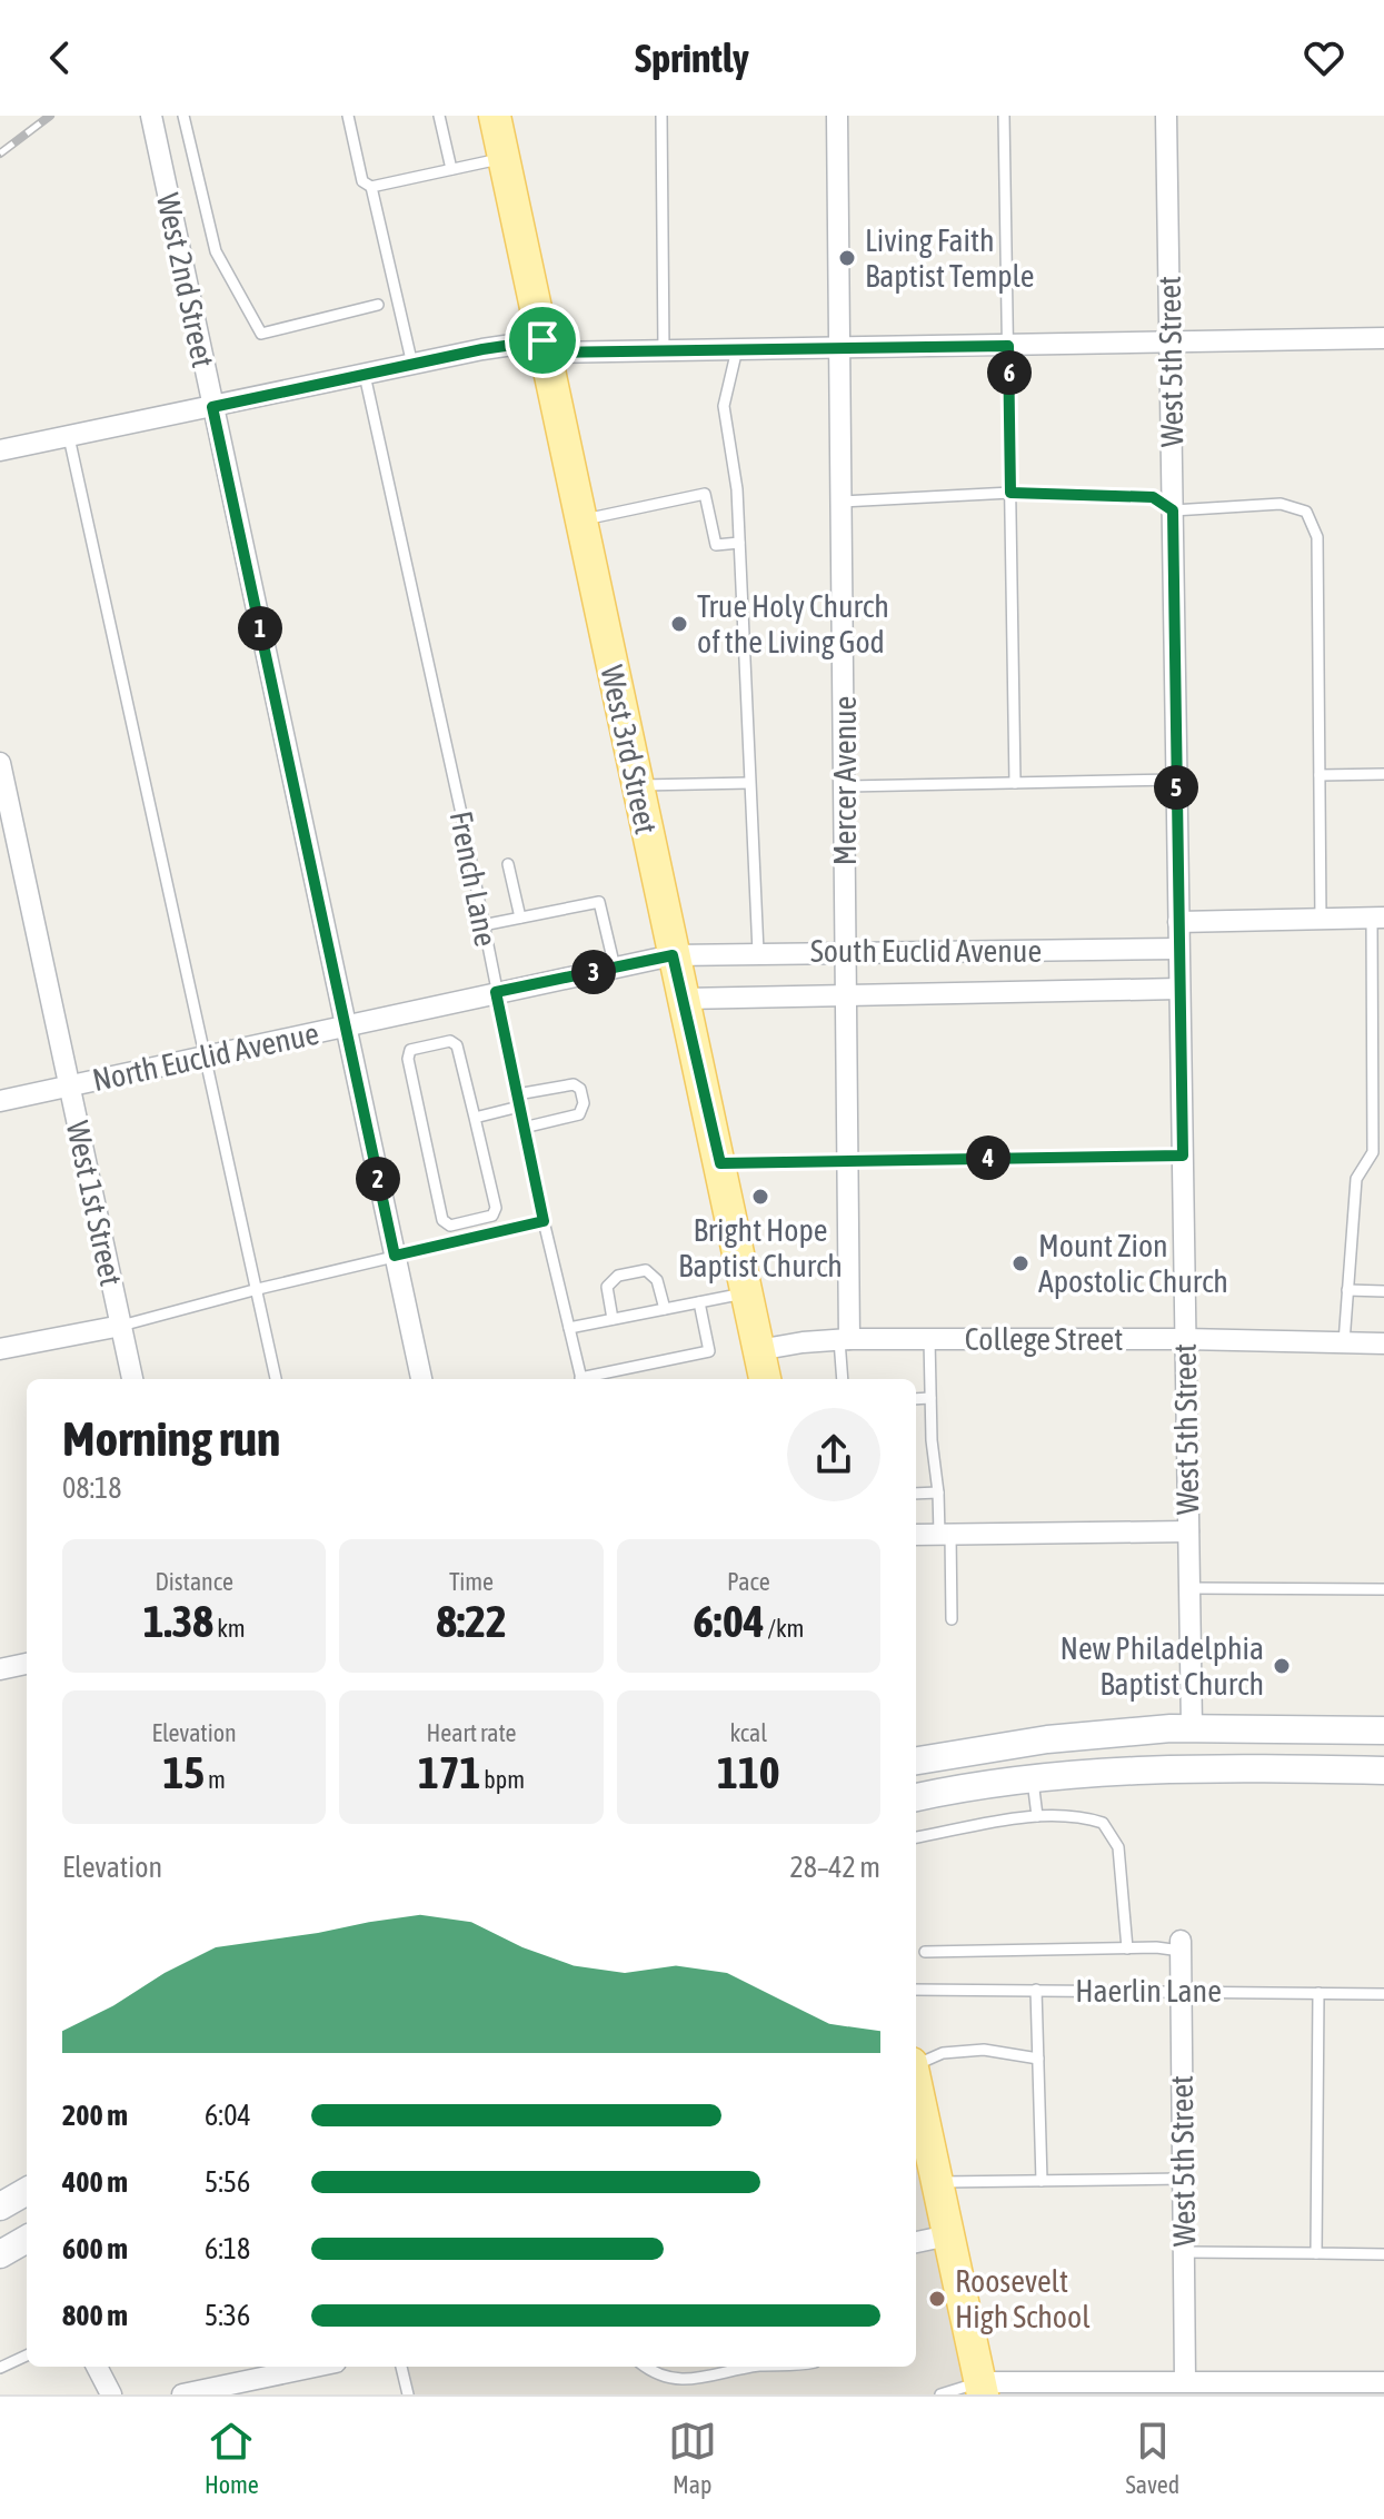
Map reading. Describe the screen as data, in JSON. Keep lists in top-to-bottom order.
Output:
{
  "streets": {
    "main road": ["West 3rd Street"],
    "street": [
      "West 2nd Street",
      "West 5th Street",
      "Mercer Avenue",
      "South Euclid Avenue",
      "North Euclid Avenue",
      "West 1st Street",
      "College Street"
    ],
    "lane": ["French Lane", "Haerlin Lane"]
  },
  "crossings": [
    ["West 2nd Street", "North Euclid Avenue"],
    ["West 5th Street", "South Euclid Avenue"],
    ["West 5th Street", "College Street"],
    ["West 5th Street", "Haerlin Lane"],
    ["West 3rd Street", "South Euclid Avenue"],
    ["West 3rd Street", "North Euclid Avenue"],
    ["West 3rd Street", "College Street"],
    ["Mercer Avenue", "South Euclid Avenue"],
    ["Mercer Avenue", "College Street"],
    ["French Lane", "North Euclid Avenue"],
    ["South Euclid Avenue", "North Euclid Avenue"],
    ["North Euclid Avenue", "West 1st Street"]
  ],
  "places": [
    "Living Faith Baptist Temple",
    "True Holy Church of the Living God",
    "Bright Hope Baptist Church",
    "Mount Zion Apostolic Church",
    "New Philadelphia Baptist Church",
    "Roosevelt High School"
  ],
  "page": {
    "header": "Sprintly",
    "pins": [
      "6",
      "1",
      "5",
      "3",
      "4",
      "2"
    ],
    "heading": ["Morning run", "08:18"],
    "stats": [
      ["Distance", "1.38 km"],
      ["Time", "8:22"],
      ["Pace", "6:04 /km"],
      ["Elevation", "15 m"],
      ["Heart rate", "171 bpm"],
      ["kcal", "110"]
    ],
    "chart": ["Elevation", "28–42 m"],
    "list": [
      {
        "name": "200 m",
        "note": "6:04"
      },
      {
        "name": "400 m",
        "note": "5:56"
      },
      {
        "name": "600 m",
        "note": "6:18"
      },
      {
        "name": "800 m",
        "note": "5:36"
      }
    ],
    "tabs": ["Home", "Map", "Saved"]
  }
}
